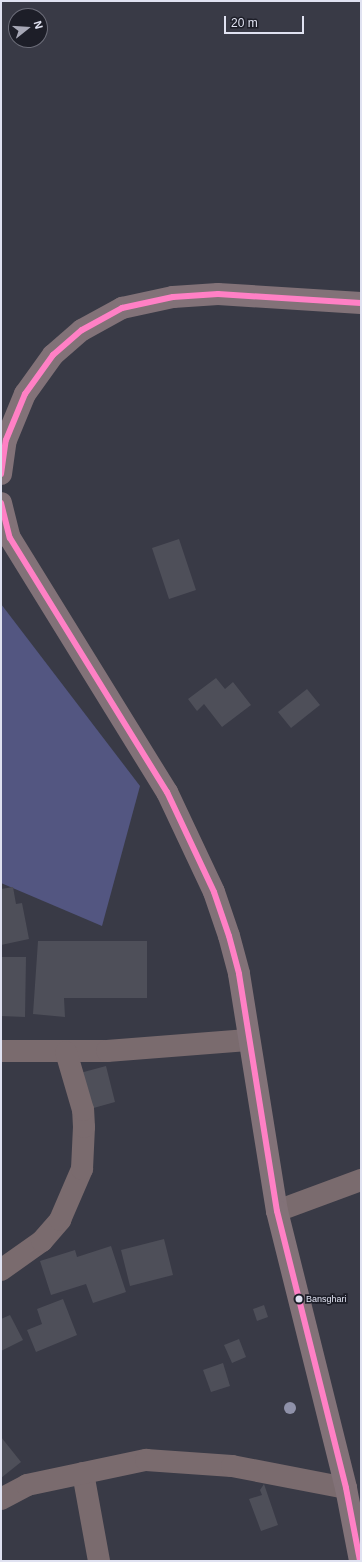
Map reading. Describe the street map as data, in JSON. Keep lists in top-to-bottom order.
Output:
{
  "places": ["Bansghari"],
  "scale_bar": "20 m",
  "north": "right"
}
